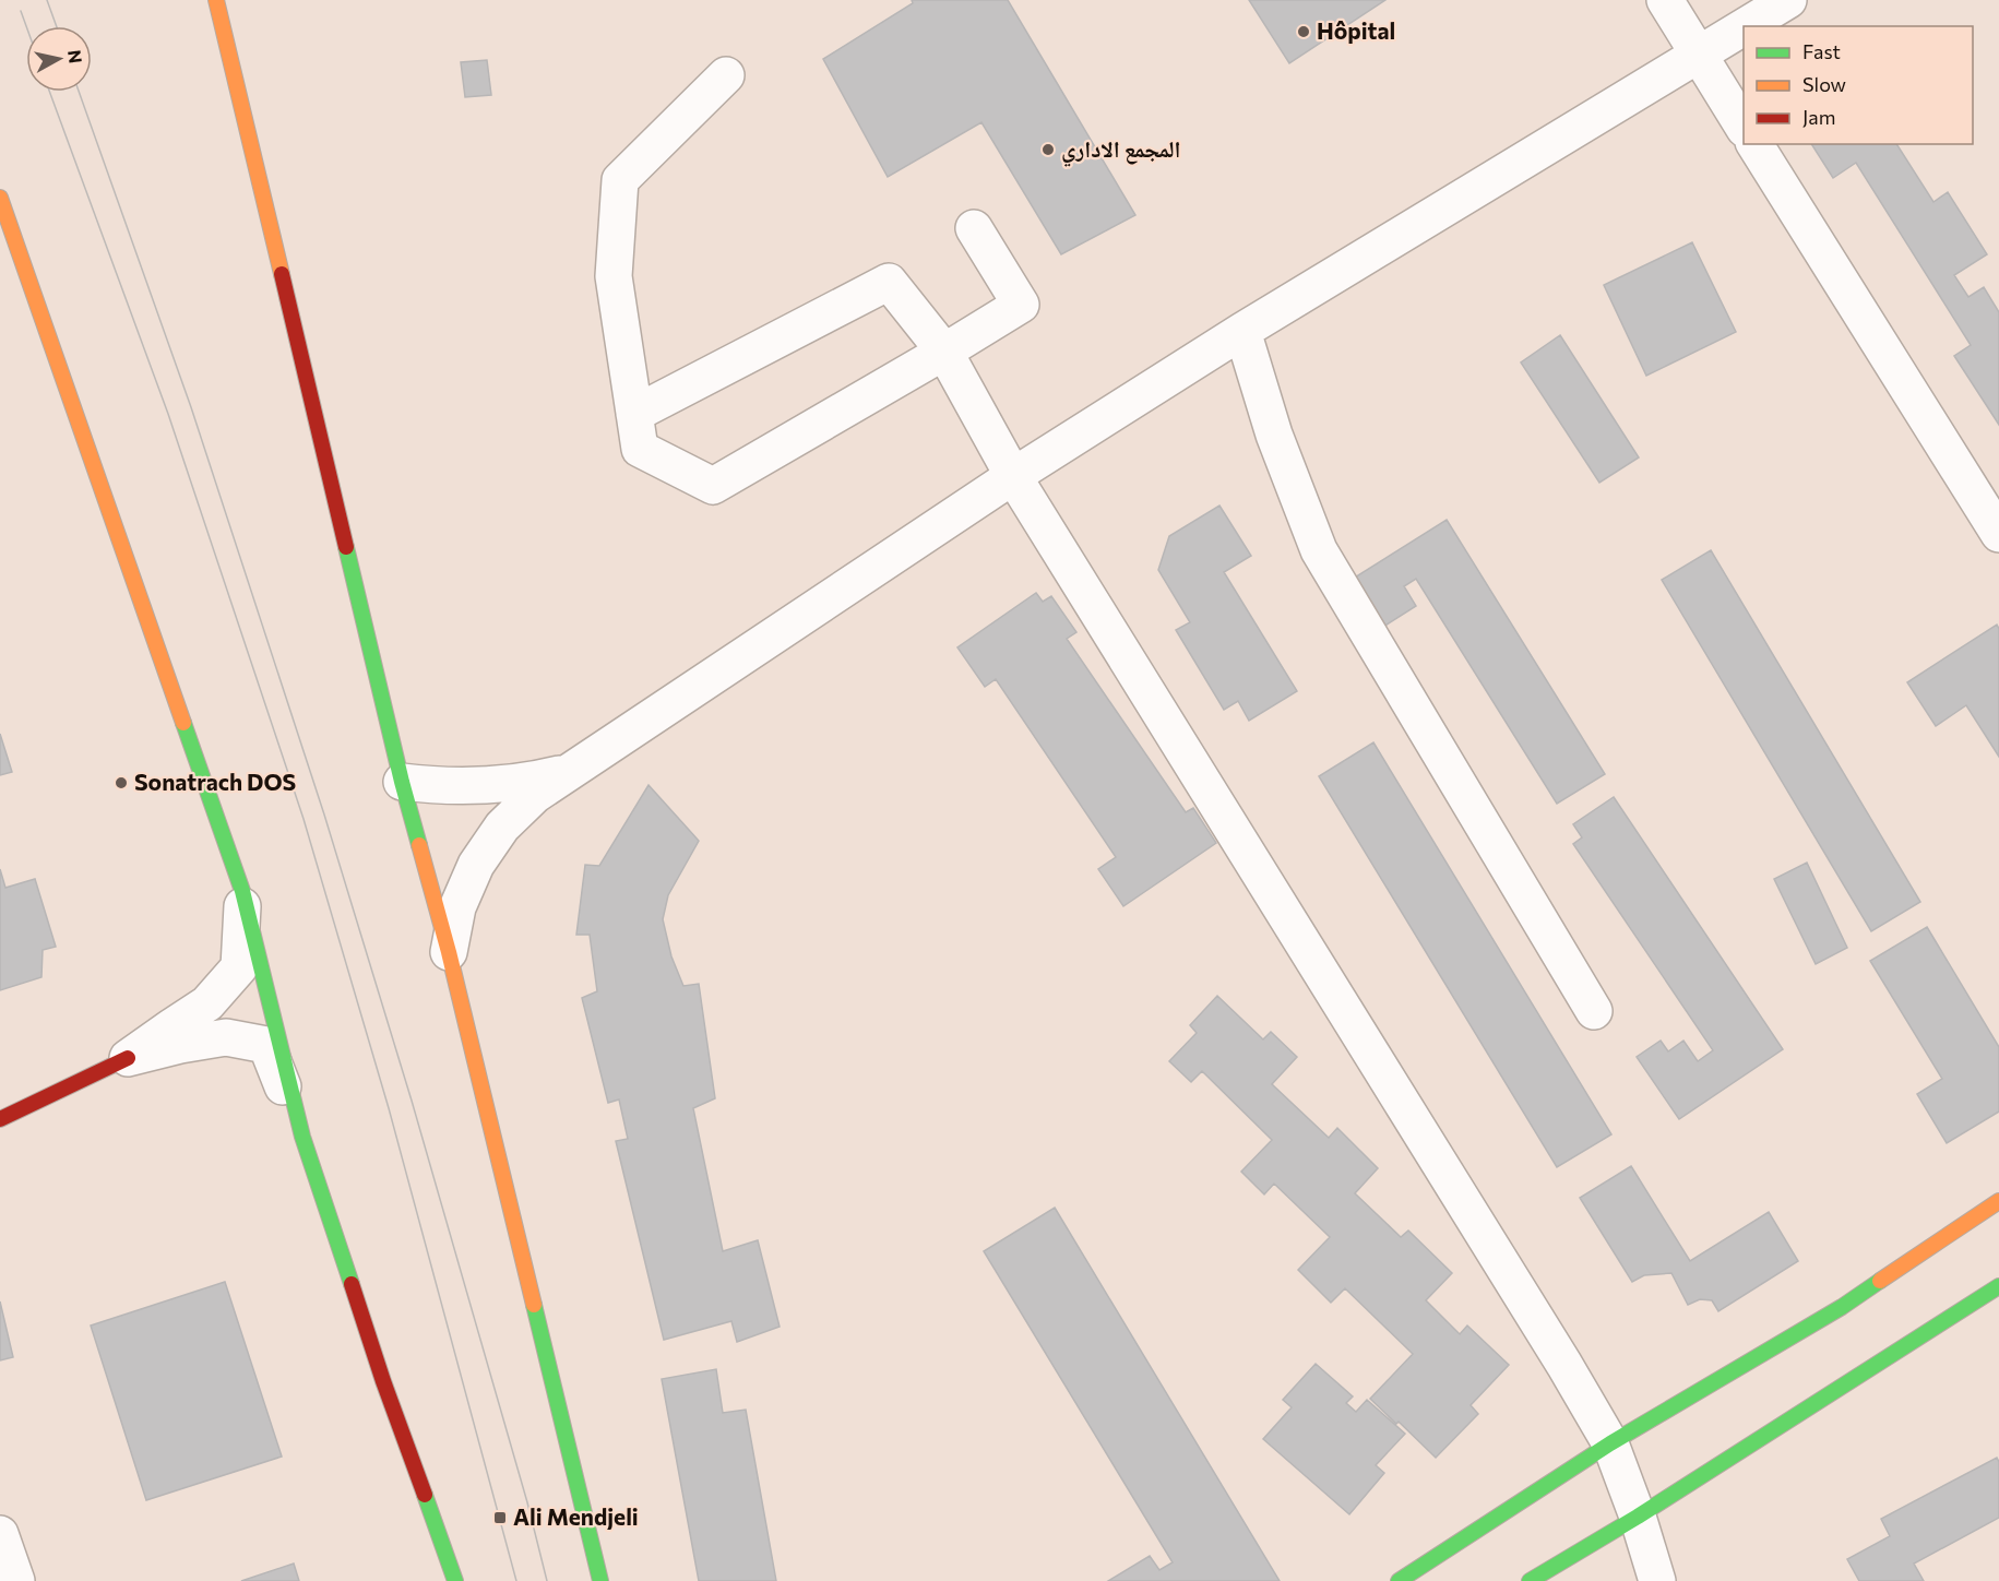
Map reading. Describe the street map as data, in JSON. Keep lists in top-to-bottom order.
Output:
{
  "places": {
    "other": ["Hôpital", "المجمع الاداري", "Sonatrach DOS"],
    "transit": ["Ali Mendjeli"]
  },
  "legend": ["Fast", "Slow", "Jam"],
  "north": "right"
}
